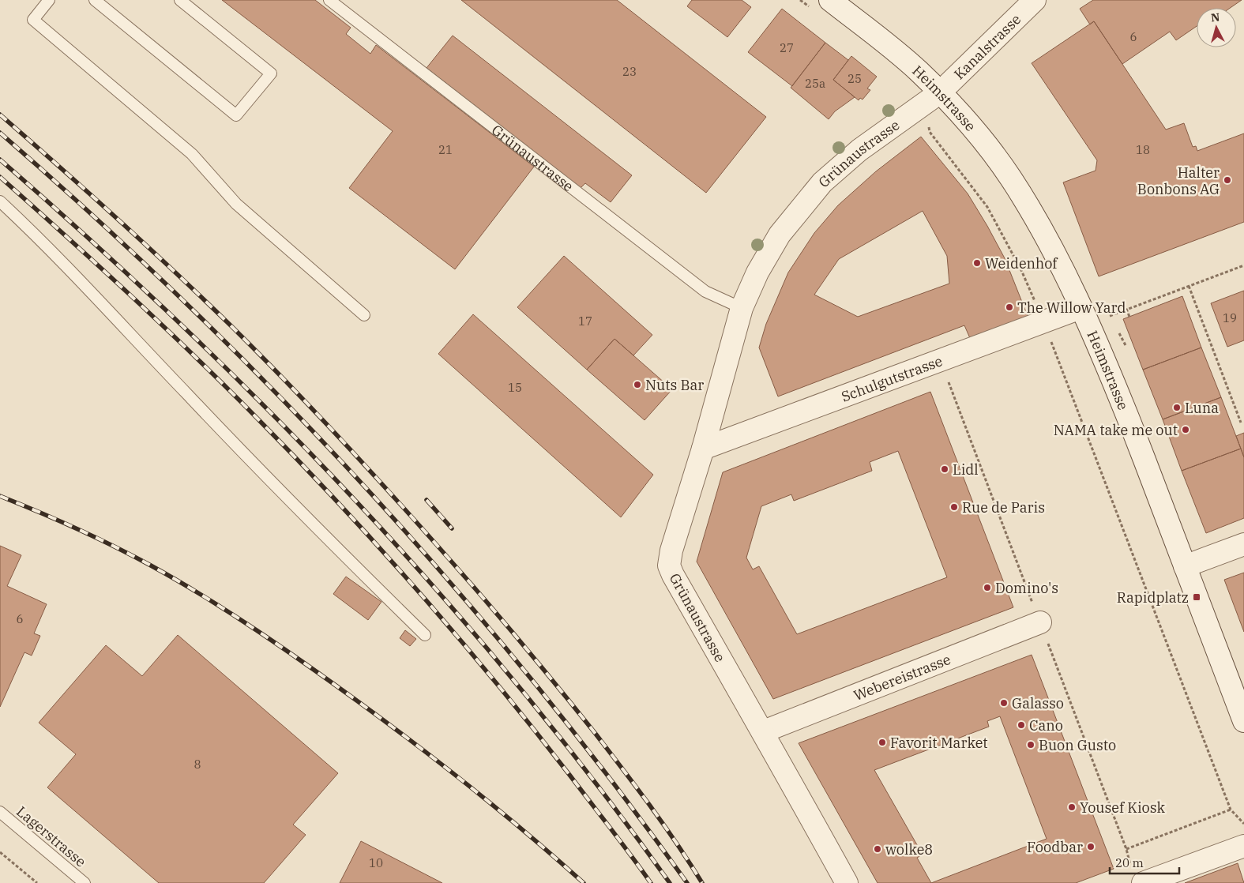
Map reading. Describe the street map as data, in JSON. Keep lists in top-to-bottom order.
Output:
{
  "streets": {
    "street": [
      "Kanalstrasse",
      "Heimstrasse",
      "Grünaustrasse",
      "Schulgutstrasse",
      "Webereistrasse"
    ],
    "lane": ["Lagerstrasse"]
  },
  "crossings": [
    ["Kanalstrasse", "Heimstrasse"],
    ["Kanalstrasse", "Grünaustrasse"],
    ["Heimstrasse", "Grünaustrasse"],
    ["Heimstrasse", "Schulgutstrasse"],
    ["Grünaustrasse", "Schulgutstrasse"],
    ["Grünaustrasse", "Webereistrasse"]
  ],
  "places": {
    "other": [
      "Halter Bonbons AG",
      "Weidenhof",
      "The Willow Yard",
      "Nuts Bar",
      "Luna",
      "NAMA take me out",
      "Lidl",
      "Rue de Paris",
      "Domino's",
      "Galasso",
      "Cano",
      "Favorit Market",
      "Buon Gusto",
      "Yousef Kiosk",
      "Foodbar",
      "wolke8"
    ],
    "transit": ["Rapidplatz"]
  },
  "house_numbers": [
    "6",
    "27",
    "23",
    "25",
    "25a",
    "21",
    "18",
    "19",
    "17",
    "15",
    "6",
    "8",
    "10"
  ],
  "scale_bar": "20 m",
  "north": "top"
}
